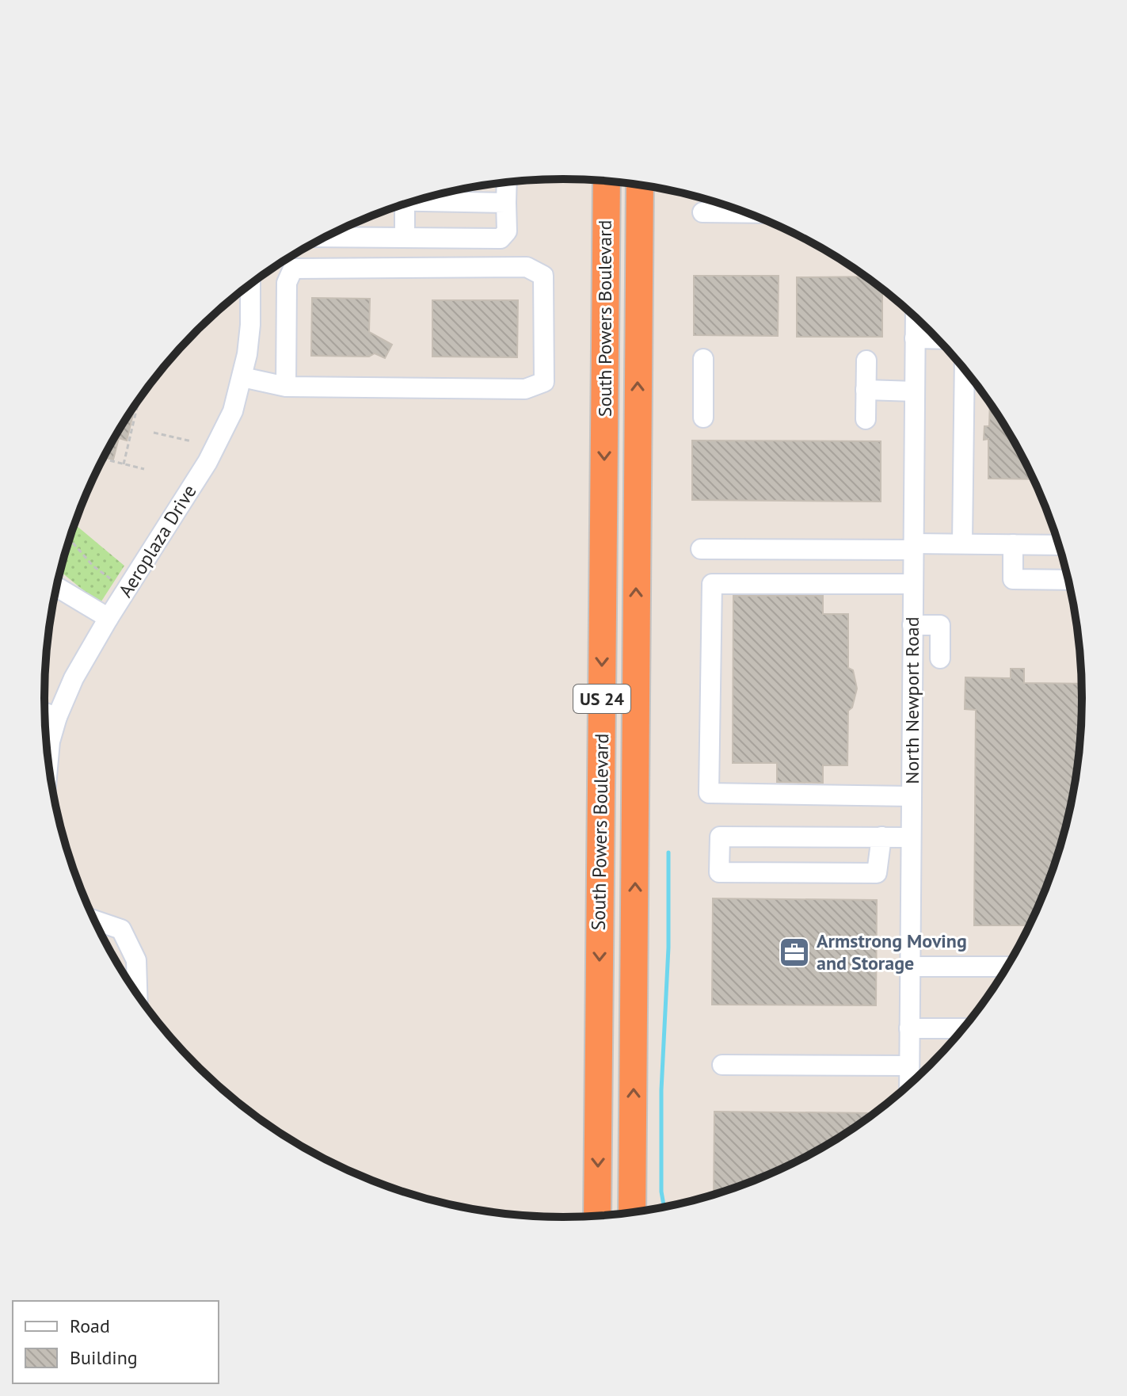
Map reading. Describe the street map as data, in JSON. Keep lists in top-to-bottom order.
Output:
{
  "streets": {
    "highway": ["South Powers Boulevard", "US 24"],
    "street": ["Aeroplaza Drive", "North Newport Road"]
  },
  "places": {
    "office": ["Armstrong Moving and Storage"]
  },
  "legend": ["Road", "Building"]
}
